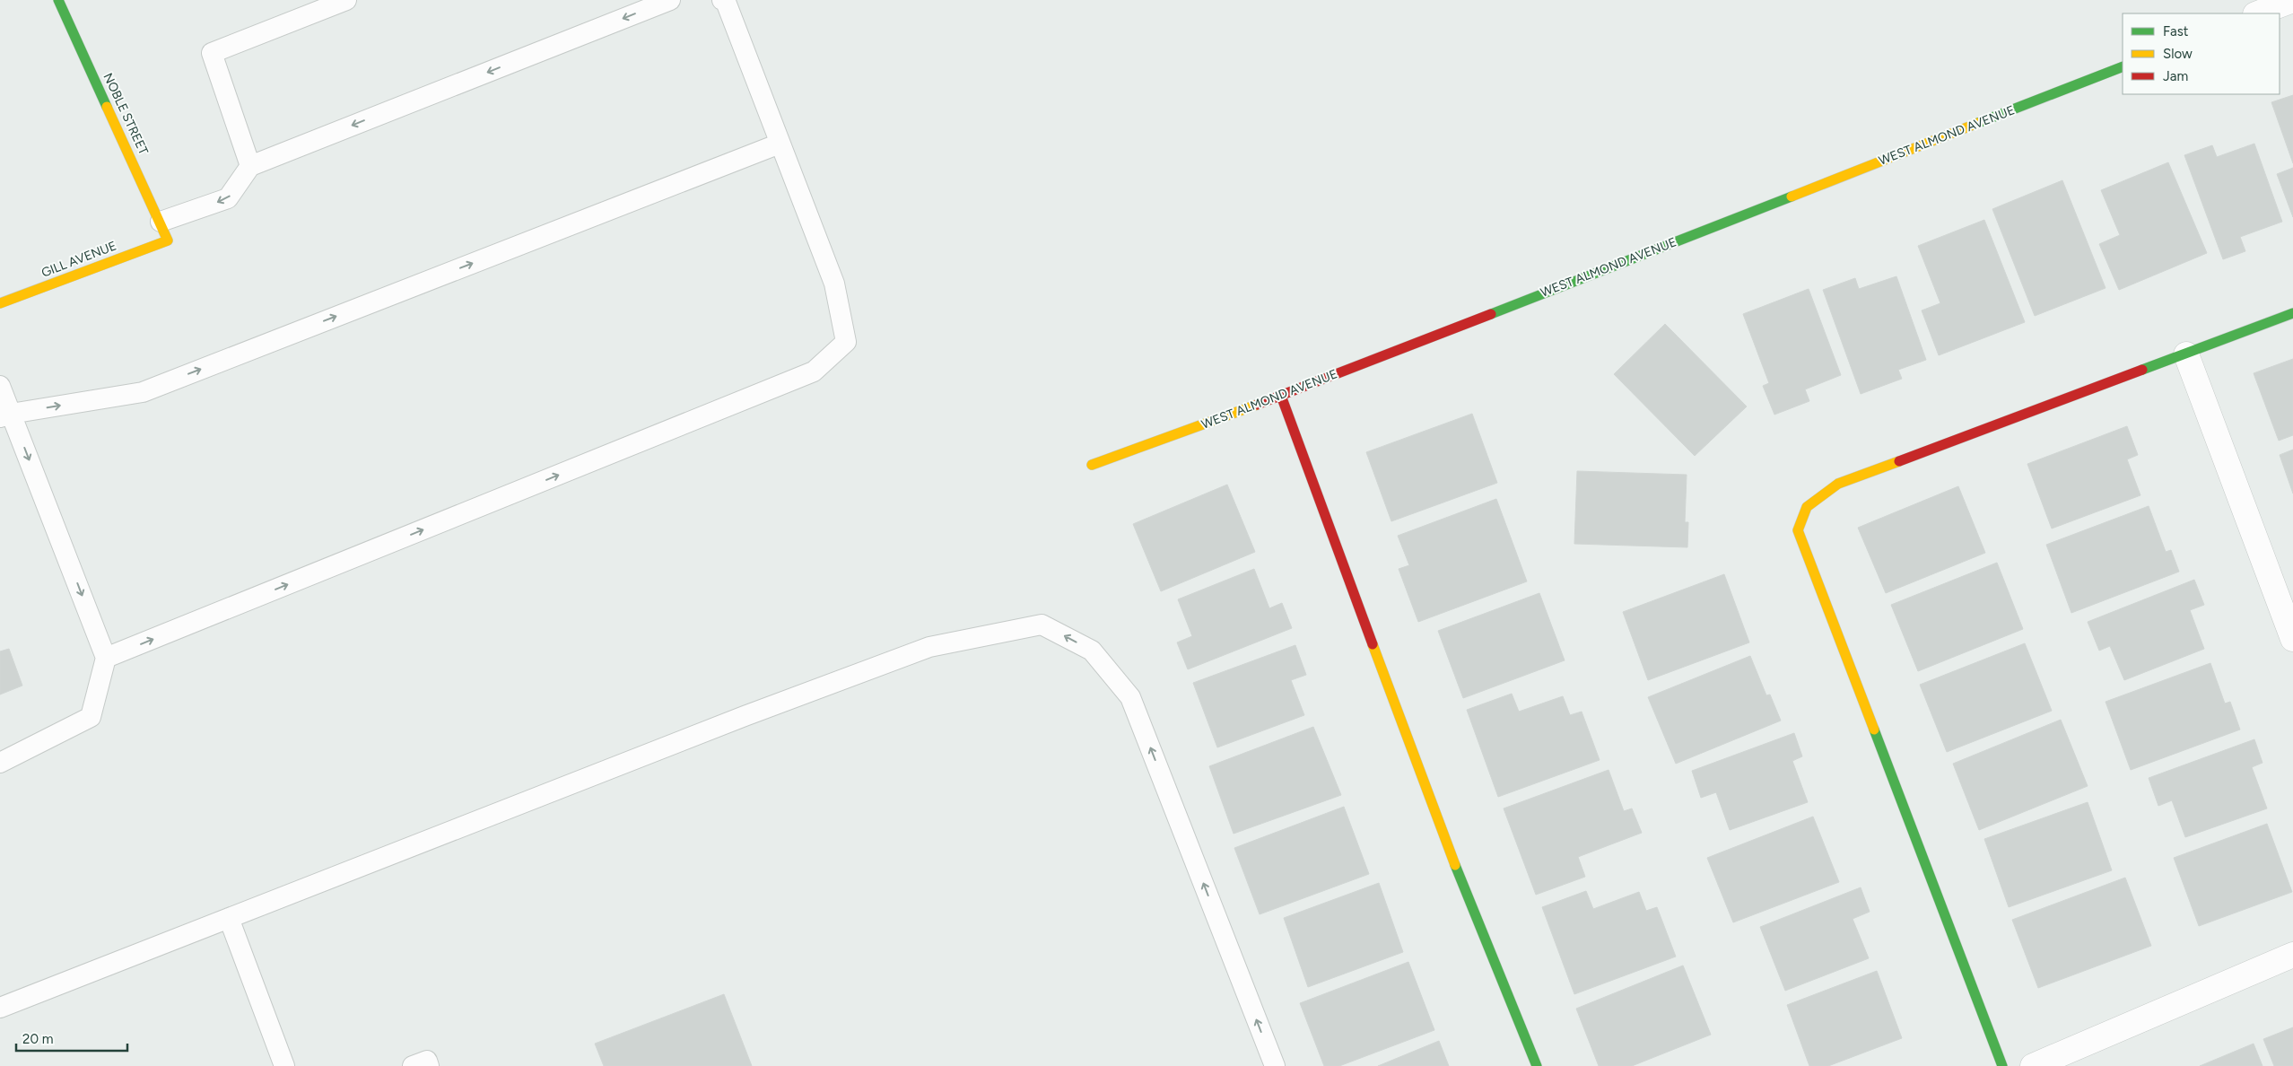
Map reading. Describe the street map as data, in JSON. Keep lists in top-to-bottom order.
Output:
{
  "streets": {
    "street": ["NOBLE STREET", "WEST ALMOND AVENUE", "GILL AVENUE"]
  },
  "crossings": [
    ["NOBLE STREET", "GILL AVENUE"]
  ],
  "legend": ["Fast", "Slow", "Jam"],
  "scale_bar": "20 m"
}
